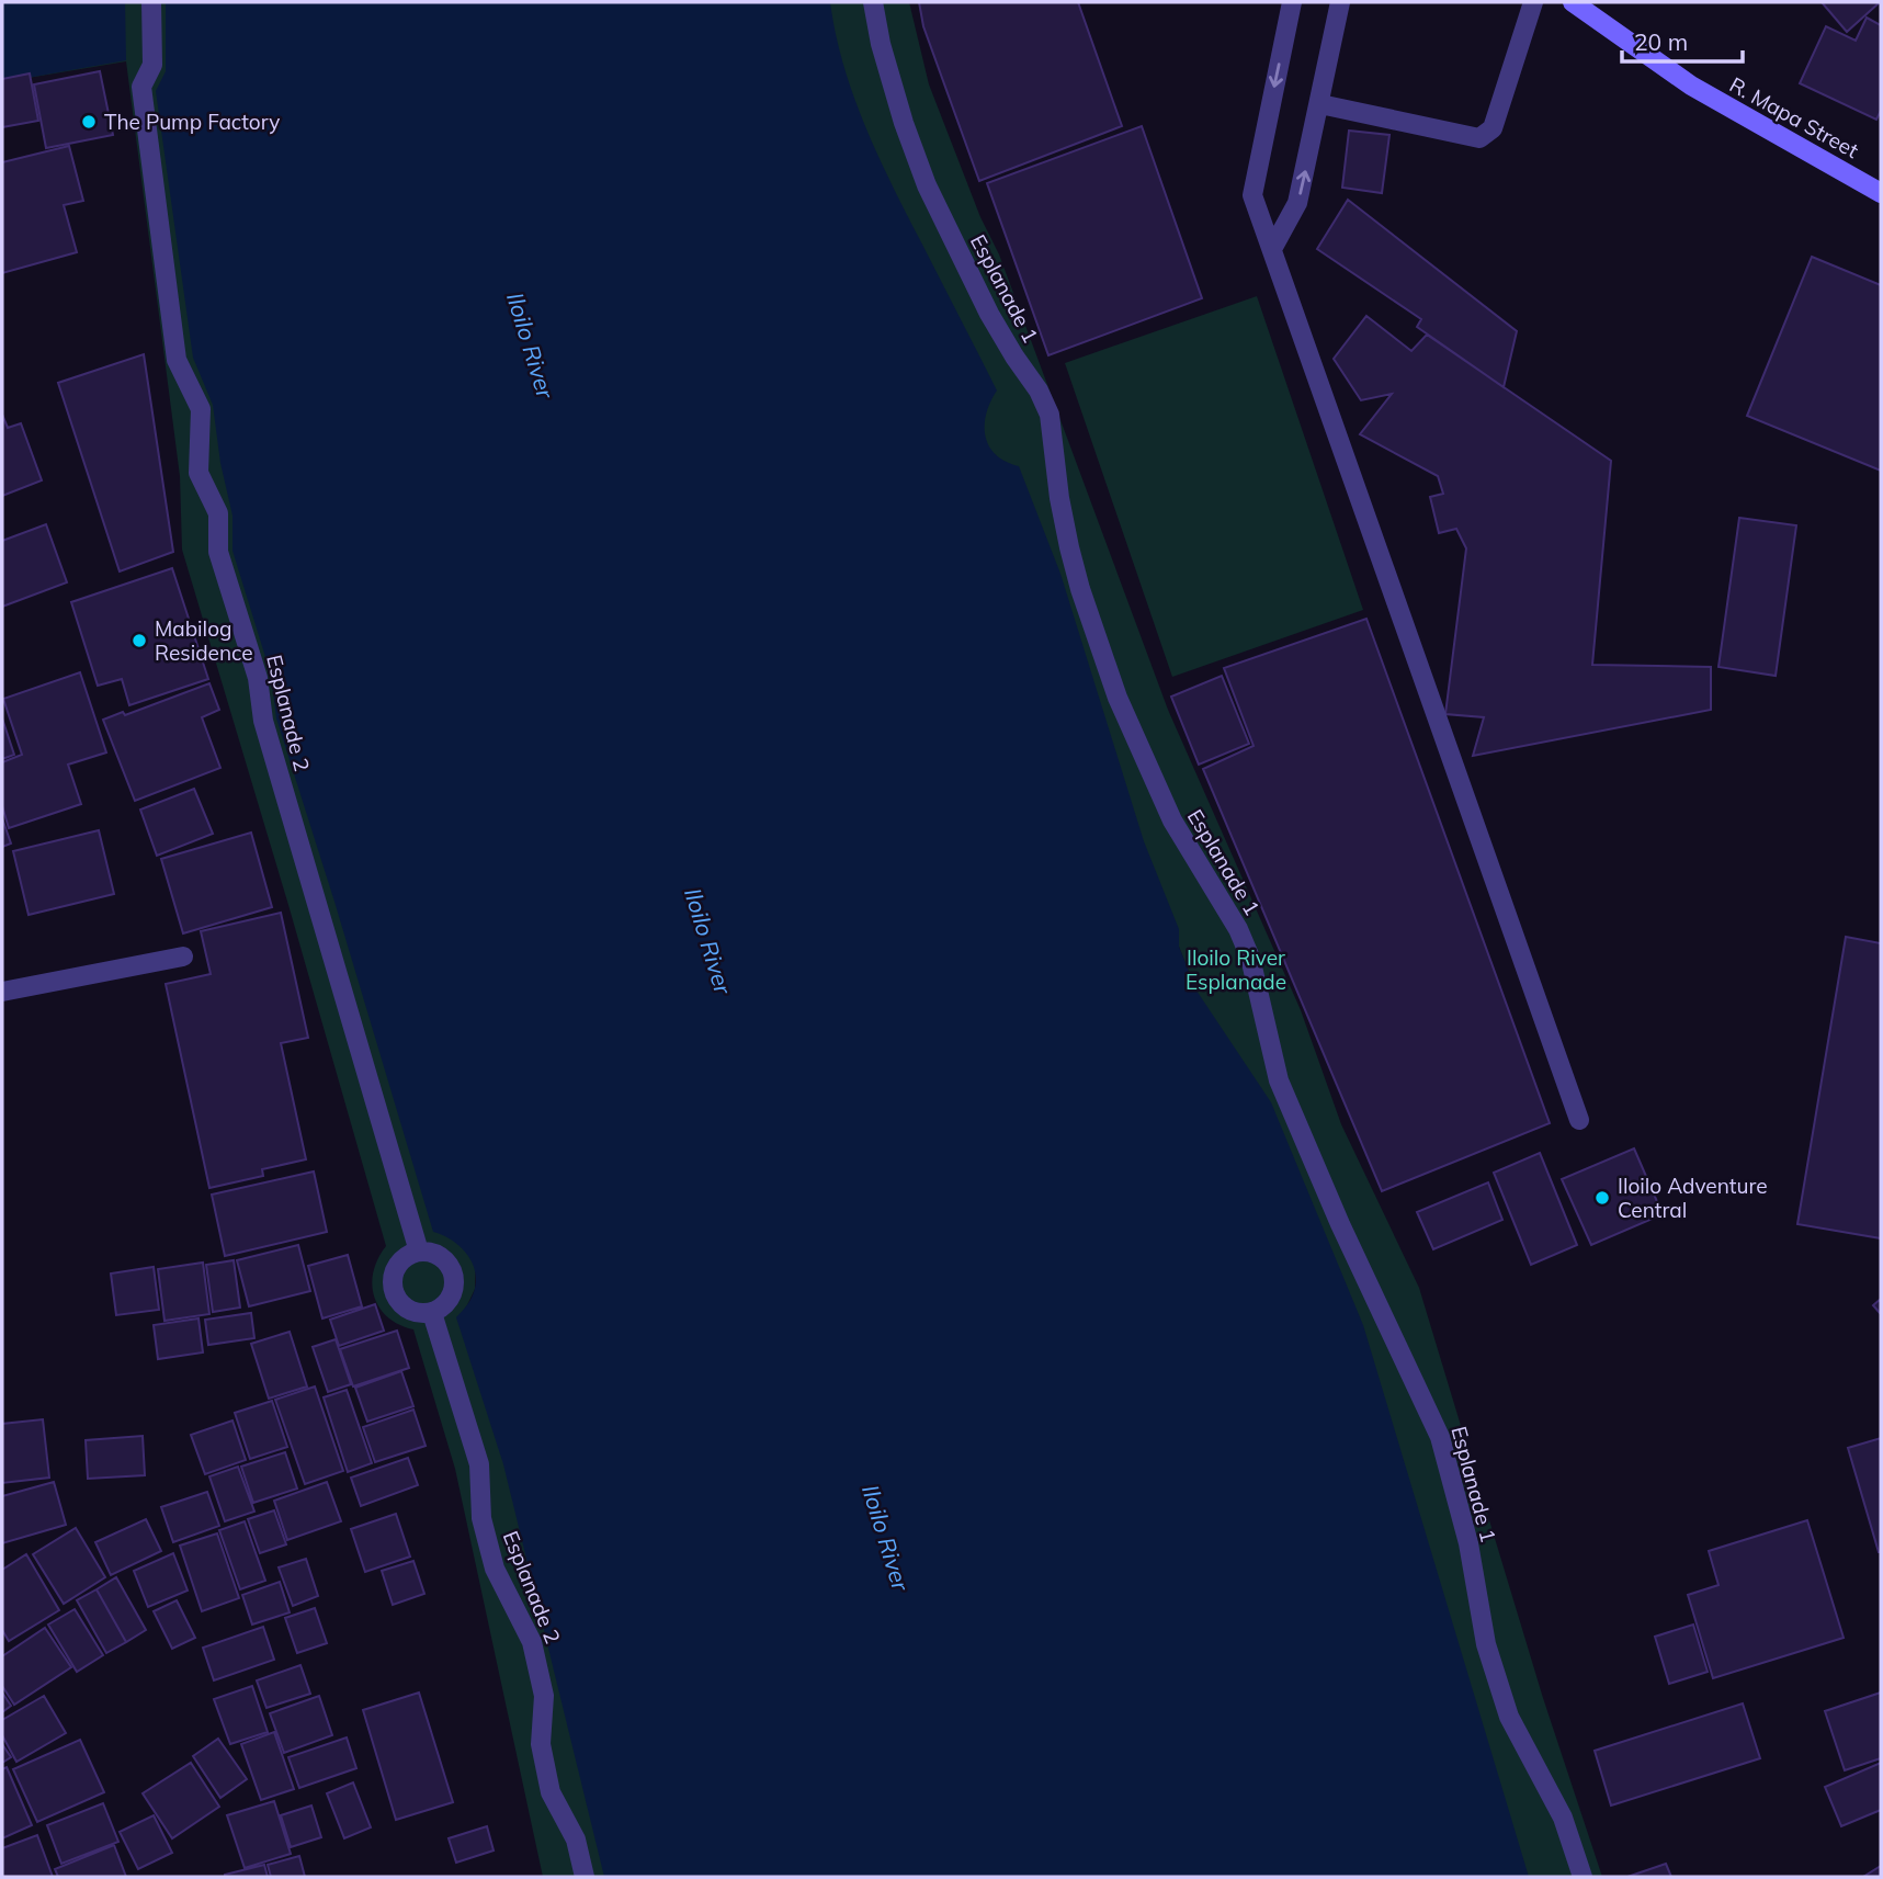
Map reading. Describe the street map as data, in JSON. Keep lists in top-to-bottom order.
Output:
{
  "streets": {
    "main road": ["R. Mapa Street"],
    "street": ["Esplanade 1", "Esplanade 2"]
  },
  "water": ["Iloilo River"],
  "parks": ["Iloilo River Esplanade"],
  "places": ["The Pump Factory", "Mabilog Residence", "Iloilo Adventure Central"],
  "scale_bar": "20 m"
}
